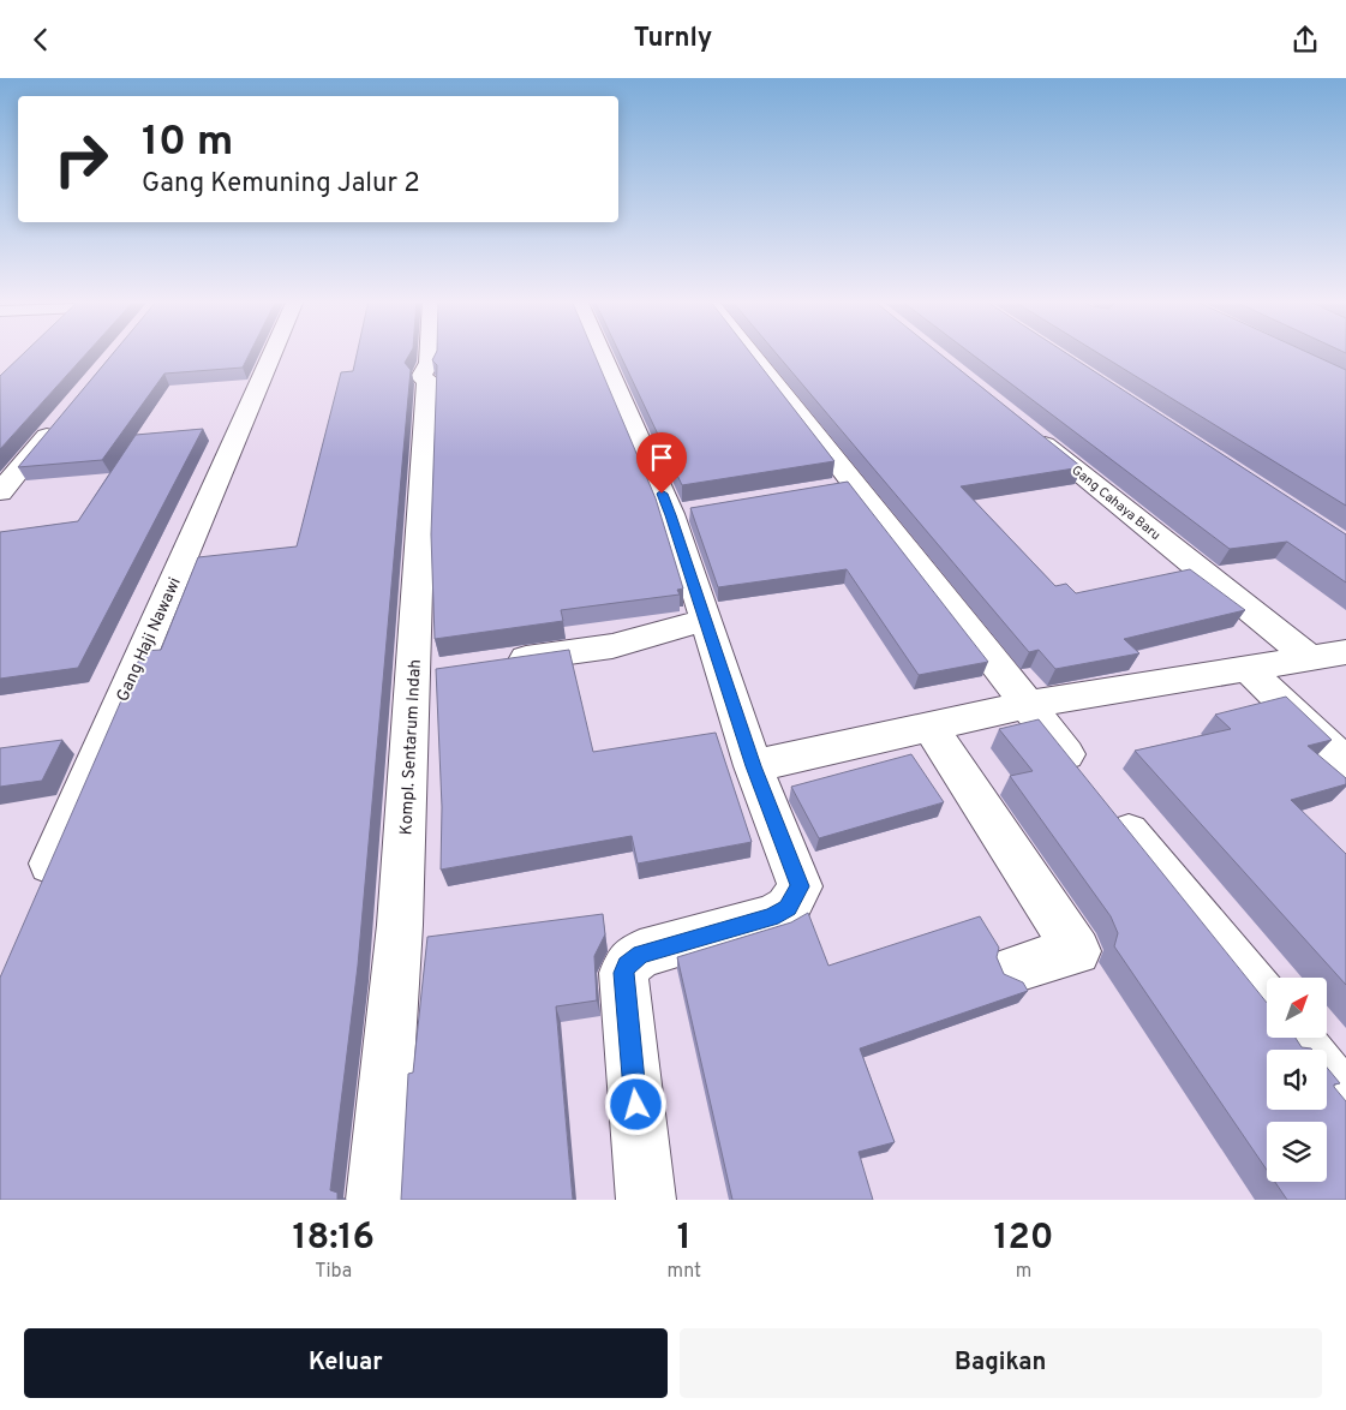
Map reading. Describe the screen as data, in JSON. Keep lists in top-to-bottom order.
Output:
{
  "streets": {
    "street": ["Gang Cahaya Baru", "Gang Haji Nawawi", "Kompl. Sentarum Indah"]
  },
  "north": "top right",
  "page": {
    "header": "Turnly",
    "turn": ["10 m", "Gang Kemuning Jalur 2"],
    "eta": [
      "18:16",
      "Tiba",
      "1",
      "mnt",
      "120",
      "m"
    ],
    "buttons": ["Keluar", "Bagikan"]
  }
}
